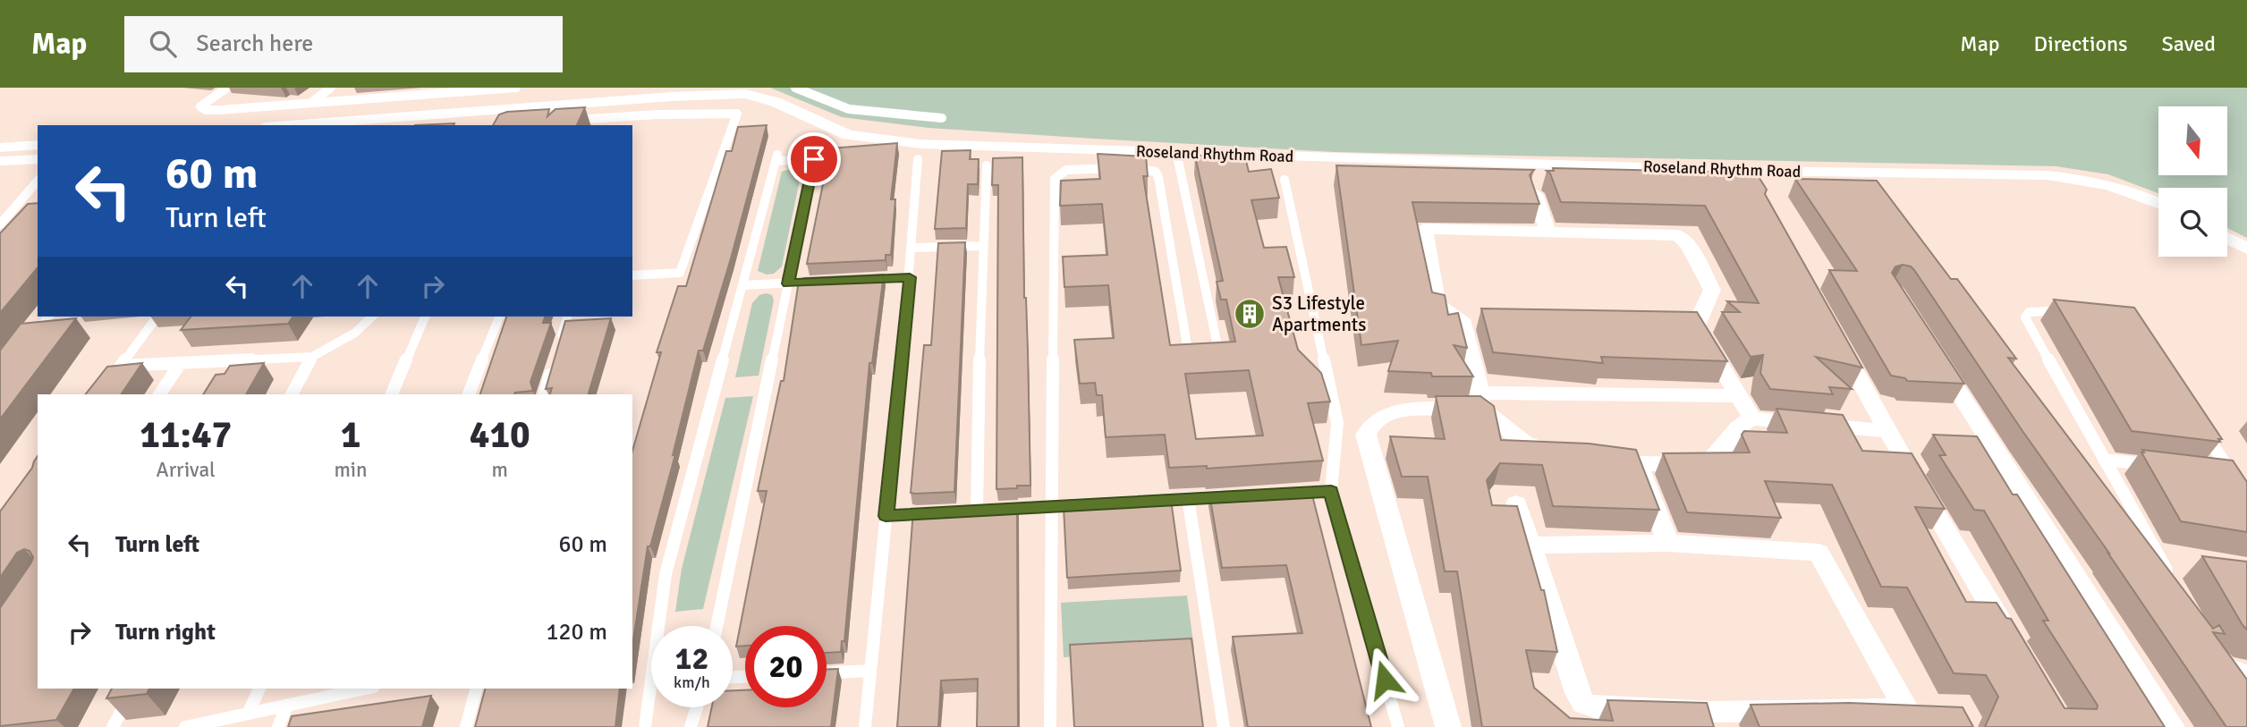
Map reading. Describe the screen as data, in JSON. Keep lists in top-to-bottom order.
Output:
{
  "streets": {
    "street": ["Roseland Rhythm Road"]
  },
  "places": {
    "building": ["S3 Lifestyle Apartments"]
  },
  "north": "bottom",
  "page": {
    "header": "Map",
    "search": "Search here",
    "nav": ["Map", "Directions", "Saved"],
    "turn": ["60 m", "Turn left"],
    "eta": [
      "11:47",
      "Arrival",
      "1",
      "min",
      "410",
      "m"
    ],
    "list": [
      {
        "name": "Turn left",
        "value": "60 m"
      },
      {
        "name": "Turn right",
        "value": "120 m"
      }
    ],
    "speed": "12 km/h",
    "limit": "20"
  }
}
